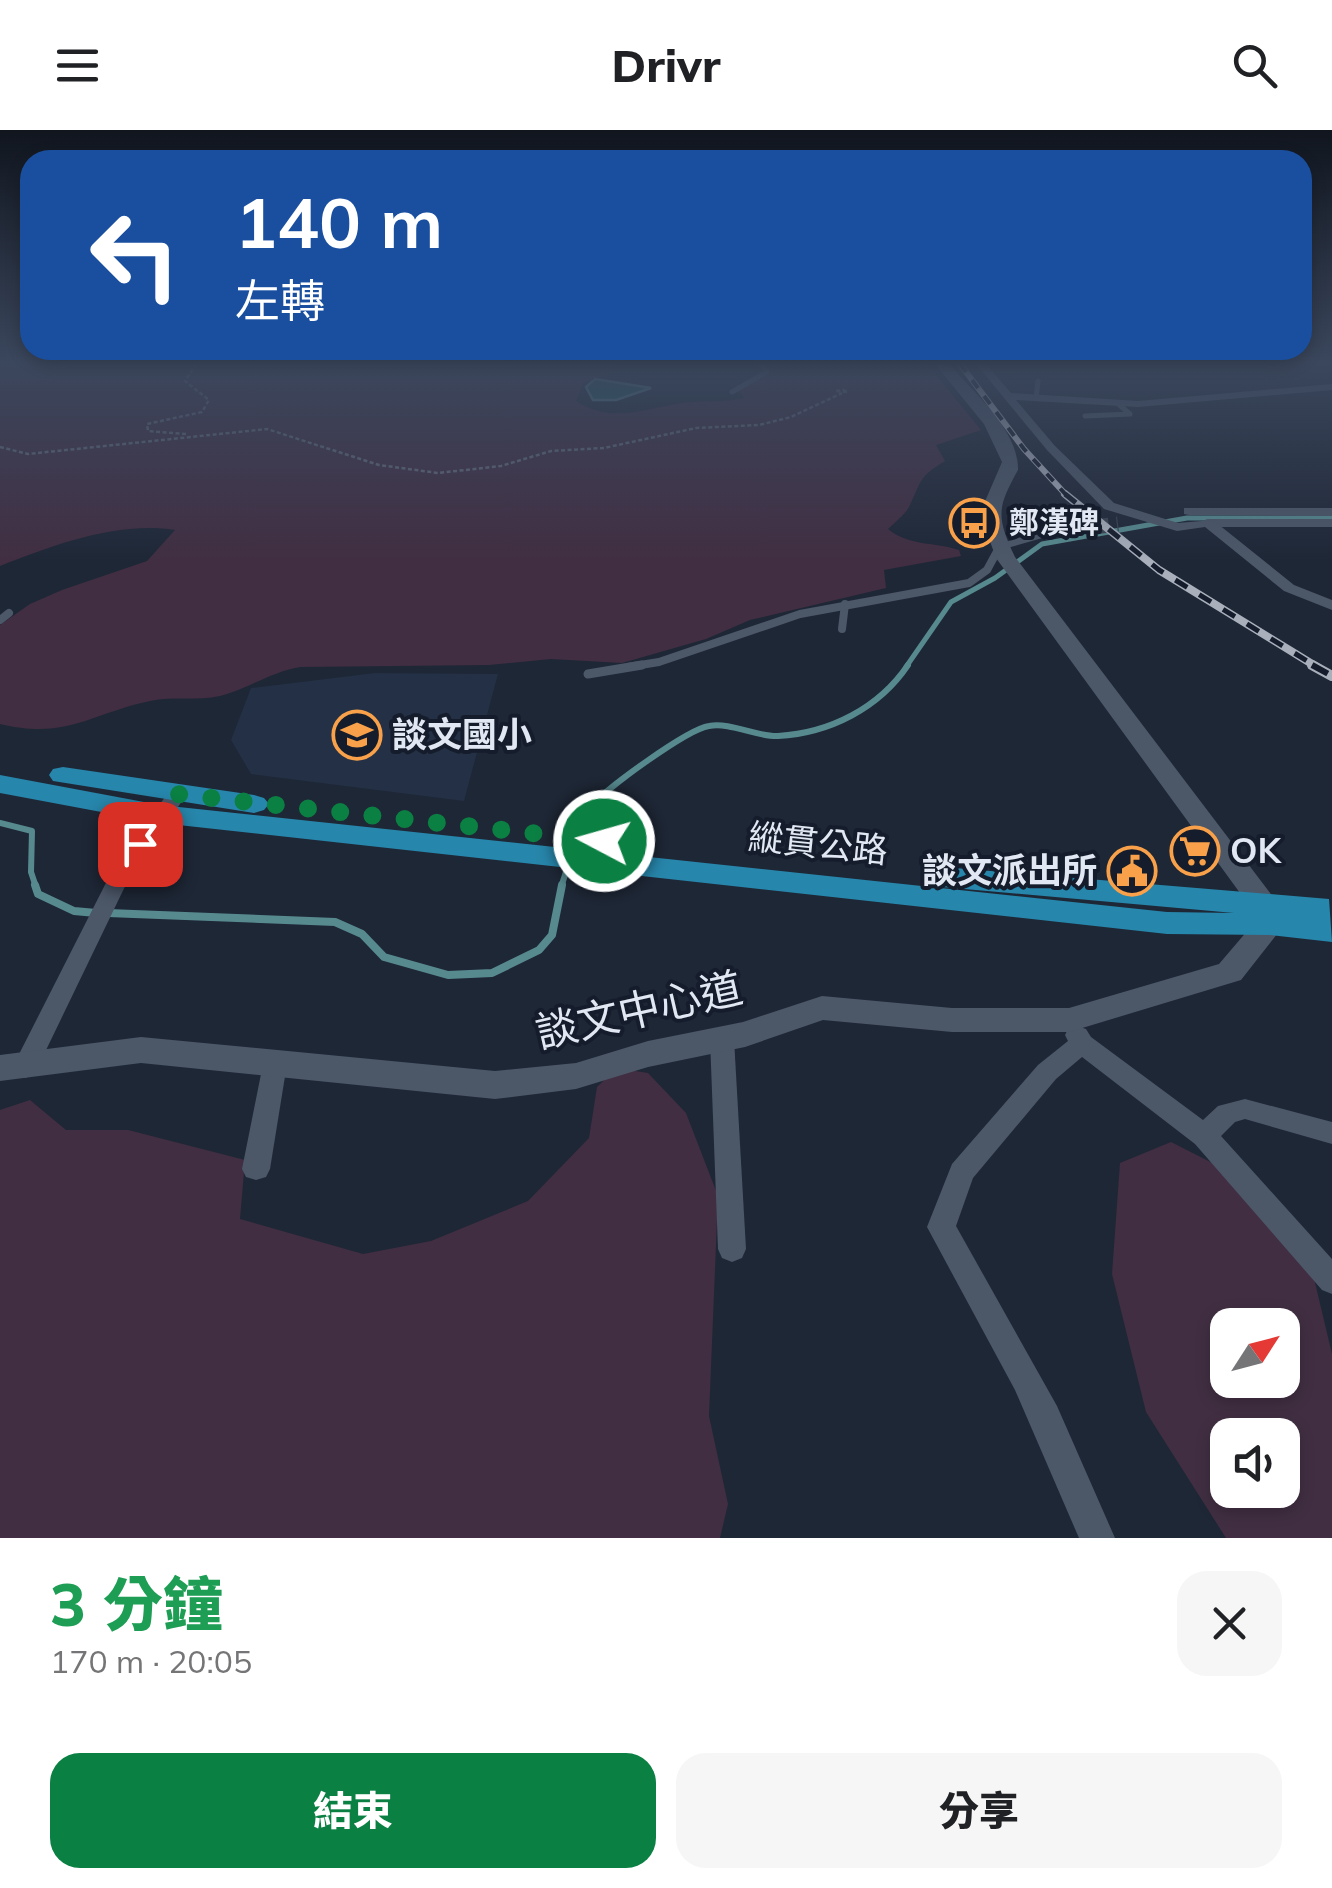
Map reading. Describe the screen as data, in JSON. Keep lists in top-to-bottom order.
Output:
{
  "streets": {
    "main road": ["縱貫公路"],
    "street": ["談文中心道"]
  },
  "crossings": [
    ["縱貫公路", "談文中心道"]
  ],
  "places": {
    "bus stop": ["鄭漢碑"],
    "school or university": ["談文國小"],
    "supermarket": ["OK"],
    "public building": ["談文派出所"]
  },
  "north": "top right",
  "page": {
    "header": "Drivr",
    "turn": ["140 m", "左轉"],
    "heading": ["3 分鐘", "170 m · 20:05"],
    "buttons": ["結束", "分享"]
  }
}
